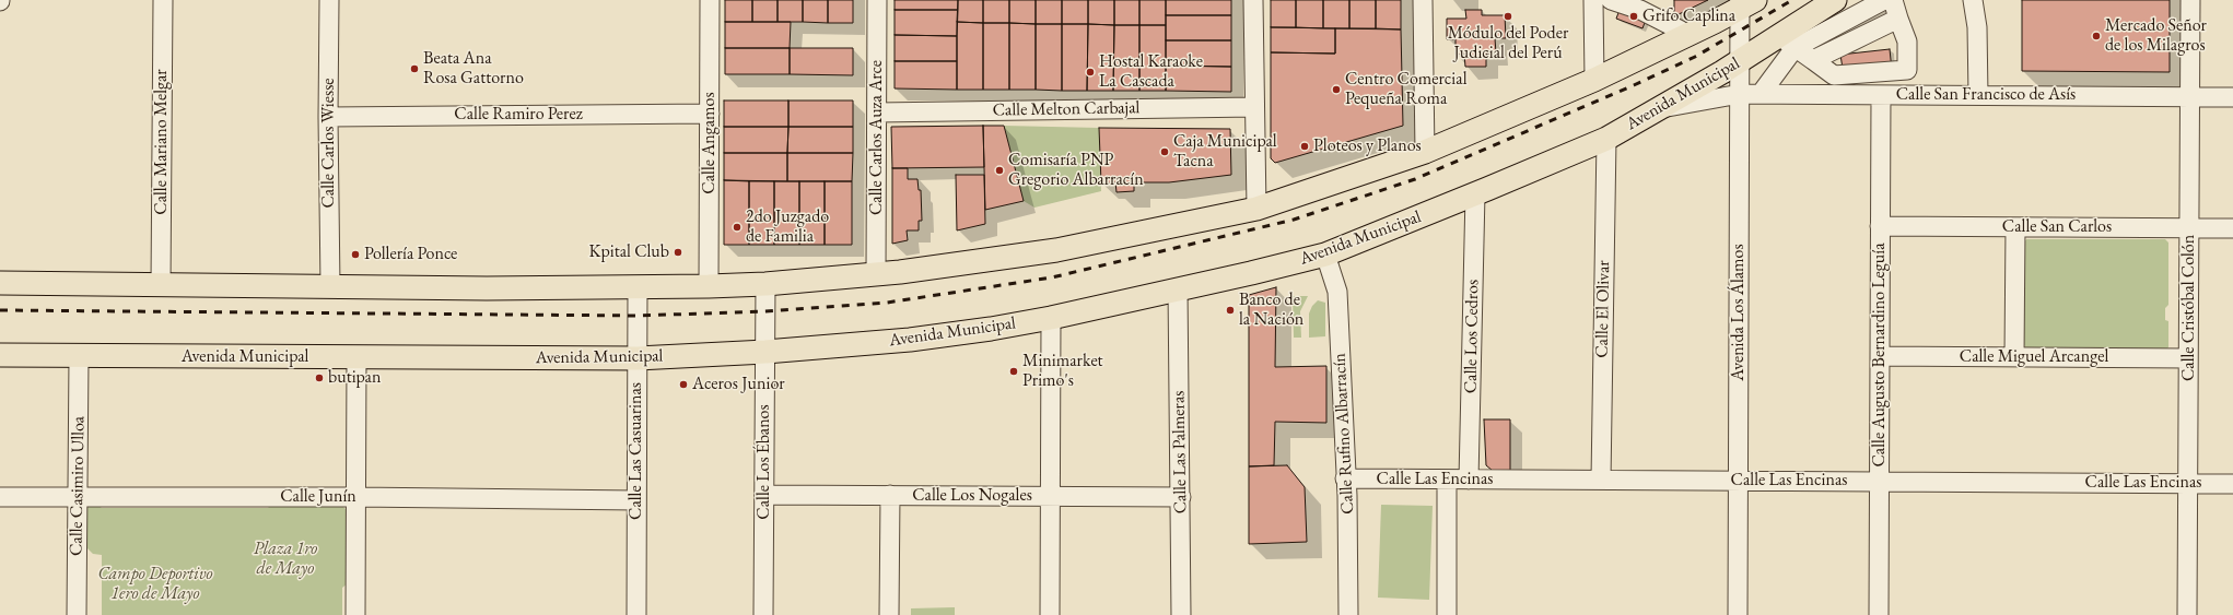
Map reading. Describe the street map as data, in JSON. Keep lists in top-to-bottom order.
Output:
{
  "streets": {
    "main road": ["Avenida Municipal"],
    "street": [
      "Calle San Francisco de Asís",
      "Calle Melton Carbajal",
      "Calle Ramiro Perez",
      "Calle Carlos Auza Arce",
      "Calle Mariano Melgar",
      "Calle Carlos Wiesse",
      "Calle Angamos",
      "Calle San Carlos",
      "Calle Cristóbal Colón",
      "Calle El Olivar",
      "Avenida Los Álamos",
      "Calle Los Cedros",
      "Calle Augusto Bernardino Leguía",
      "Calle Miguel Arcangel",
      "Calle Rufino Albarracín",
      "Calle Las Casuarinas",
      "Calle Las Palmeras",
      "Calle Los Ébanos",
      "Calle Las Encinas",
      "Calle Casimiro Ulloa",
      "Calle Los Nogales",
      "Calle Junín"
    ]
  },
  "crossings": [
    ["Avenida Municipal", "Calle San Francisco de Asís"],
    ["Avenida Municipal", "Calle El Olivar"],
    ["Avenida Municipal", "Avenida Los Álamos"],
    ["Avenida Municipal", "Calle Los Cedros"],
    ["Avenida Municipal", "Calle Rufino Albarracín"],
    ["Avenida Municipal", "Calle Las Casuarinas"],
    ["Avenida Municipal", "Calle Las Palmeras"],
    ["Avenida Municipal", "Calle Los Ébanos"],
    ["Avenida Municipal", "Calle Casimiro Ulloa"],
    ["Calle San Francisco de Asís", "Calle Cristóbal Colón"],
    ["Calle San Francisco de Asís", "Avenida Los Álamos"],
    ["Calle San Francisco de Asís", "Calle Augusto Bernardino Leguía"],
    ["Calle Melton Carbajal", "Calle Carlos Auza Arce"],
    ["Calle Ramiro Perez", "Calle Carlos Wiesse"],
    ["Calle Ramiro Perez", "Calle Angamos"],
    ["Calle San Carlos", "Calle Cristóbal Colón"],
    ["Calle San Carlos", "Calle Augusto Bernardino Leguía"],
    ["Calle Cristóbal Colón", "Calle Miguel Arcangel"],
    ["Calle Cristóbal Colón", "Calle Las Encinas"],
    ["Calle El Olivar", "Calle Las Encinas"],
    ["Avenida Los Álamos", "Calle Las Encinas"],
    ["Calle Los Cedros", "Calle Las Encinas"],
    ["Calle Augusto Bernardino Leguía", "Calle Miguel Arcangel"],
    ["Calle Augusto Bernardino Leguía", "Calle Las Encinas"],
    ["Calle Rufino Albarracín", "Calle Las Encinas"],
    ["Calle Las Casuarinas", "Calle Junín"],
    ["Calle Las Palmeras", "Calle Los Nogales"],
    ["Calle Los Ébanos", "Calle Los Nogales"],
    ["Calle Casimiro Ulloa", "Calle Junín"]
  ],
  "parks": ["Plaza 1ro de Mayo", "Campo Deportivo 1ero de Mayo"],
  "places": [
    "Módulo del Poder Judicial del Perú",
    "Grifo Caplina",
    "Mercado Señor de los Milagros",
    "Beata Ana Rosa Gattorno",
    "Hostal Karaoke La Cascada",
    "Centro Comercial Pequeña Roma",
    "Ploteos y Planos",
    "Caja Municipal Tacna",
    "Comisaría PNP Gregorio Albarracín",
    "2do Juzgado de Familia",
    "Kpital Club",
    "Pollería Ponce",
    "Banco de la Nación",
    "Minimarket Primo's",
    "butipan",
    "Aceros Junior"
  ]
}
